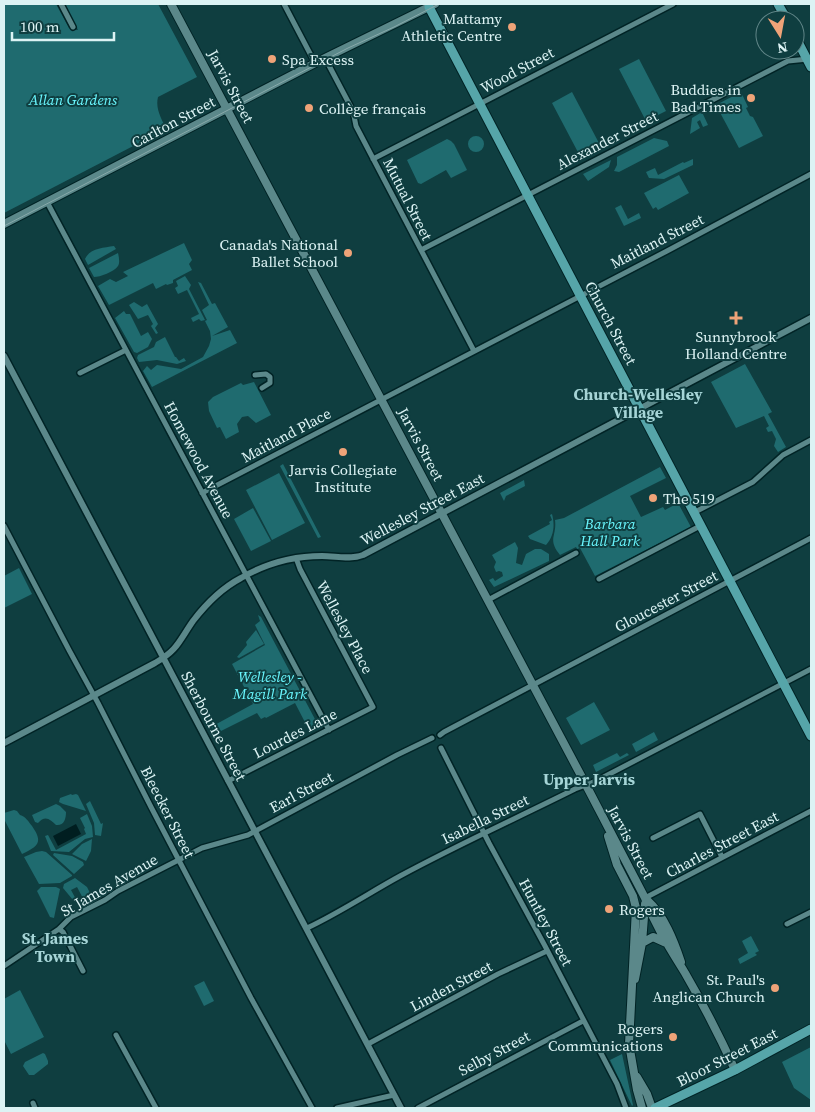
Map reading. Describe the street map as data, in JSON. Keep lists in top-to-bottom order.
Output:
{
  "streets": {
    "main road": [
      "Jarvis Street",
      "Carlton Street",
      "Church Street",
      "Bloor Street East"
    ],
    "street": [
      "Wood Street",
      "Alexander Street",
      "Mutual Street",
      "Maitland Street",
      "Maitland Place",
      "Homewood Avenue",
      "Wellesley Street East",
      "Gloucester Street",
      "Wellesley Place",
      "Sherbourne Street",
      "Lourdes Lane",
      "Earl Street",
      "Bleecker Street",
      "Isabella Street",
      "Charles Street East",
      "St James Avenue",
      "Huntley Street",
      "Linden Street",
      "Selby Street"
    ]
  },
  "crossings": [
    ["Wood Street", "Mutual Street"],
    ["Wood Street", "Church Street"],
    ["Jarvis Street", "Carlton Street"],
    ["Jarvis Street", "Maitland Street"],
    ["Jarvis Street", "Maitland Place"],
    ["Jarvis Street", "Wellesley Street East"],
    ["Jarvis Street", "Gloucester Street"],
    ["Jarvis Street", "Isabella Street"],
    ["Jarvis Street", "Charles Street East"],
    ["Carlton Street", "Mutual Street"],
    ["Carlton Street", "Church Street"],
    ["Carlton Street", "Homewood Avenue"],
    ["Alexander Street", "Mutual Street"],
    ["Alexander Street", "Church Street"],
    ["Mutual Street", "Maitland Street"],
    ["Maitland Street", "Church Street"],
    ["Maitland Street", "Maitland Place"],
    ["Church Street", "Wellesley Street East"],
    ["Church Street", "Gloucester Street"],
    ["Church Street", "Isabella Street"],
    ["Maitland Place", "Homewood Avenue"],
    ["Homewood Avenue", "Wellesley Street East"],
    ["Homewood Avenue", "Lourdes Lane"],
    ["Wellesley Street East", "Wellesley Place"],
    ["Wellesley Street East", "Sherbourne Street"],
    ["Wellesley Street East", "Bleecker Street"],
    ["Wellesley Place", "Lourdes Lane"],
    ["Sherbourne Street", "Lourdes Lane"],
    ["Sherbourne Street", "Earl Street"],
    ["Sherbourne Street", "Isabella Street"],
    ["Sherbourne Street", "Linden Street"],
    ["Earl Street", "Bleecker Street"],
    ["Earl Street", "St James Avenue"],
    ["Bleecker Street", "St James Avenue"],
    ["Isabella Street", "Huntley Street"],
    ["Huntley Street", "Linden Street"],
    ["Huntley Street", "Selby Street"]
  ],
  "districts": ["Church-Wellesley Village", "Upper Jarvis", "St. James Town"],
  "parks": ["Allan Gardens", "Barbara Hall Park", "Wellesley - Magill Park"],
  "places": {
    "other": [
      "Mattamy Athletic Centre",
      "Spa Excess",
      "Buddies in Bad Times",
      "Collège français",
      "Canada's National Ballet School",
      "Jarvis Collegiate Institute",
      "The 519",
      "Rogers",
      "St. Paul's Anglican Church",
      "Rogers Communications"
    ],
    "health": ["Sunnybrook Holland Centre"]
  },
  "scale_bar": "100 m",
  "north": "bottom"
}
